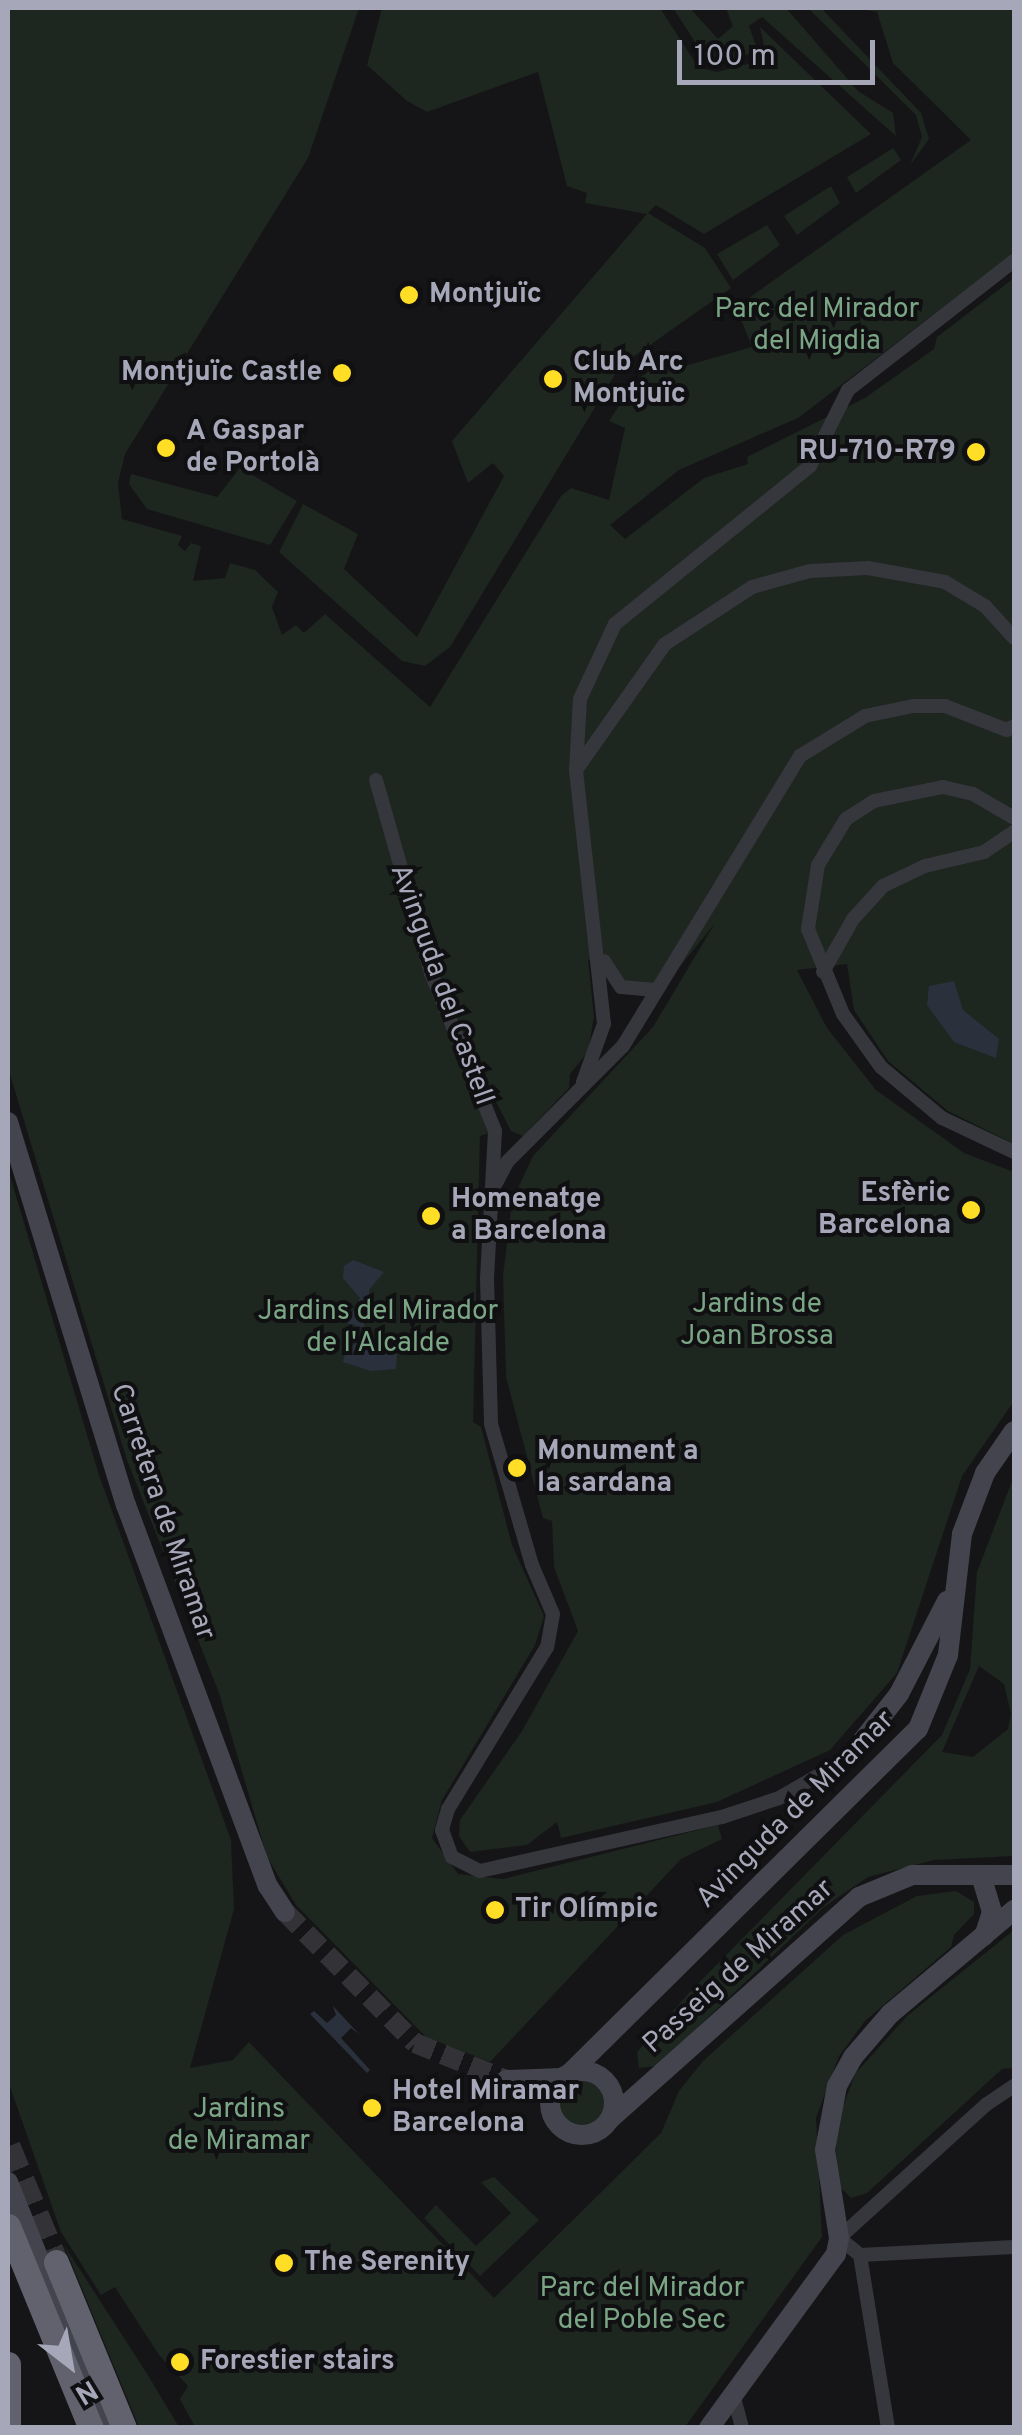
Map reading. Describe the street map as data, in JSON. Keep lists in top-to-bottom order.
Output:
{
  "streets": {
    "street": [
      "Avinguda del Castell",
      "Carretera de Miramar",
      "Avinguda de Miramar",
      "Passeig de Miramar"
    ]
  },
  "crossings": [
    ["Avinguda de Miramar", "Passeig de Miramar"]
  ],
  "parks": [
    "Parc del Mirador del Migdia",
    "Jardins de Joan Brossa",
    "Jardins del Mirador de l'Alcalde",
    "Jardins de Miramar",
    "Parc del Mirador del Poble Sec"
  ],
  "places": [
    "Montjuïc",
    "Montjuïc Castle",
    "Club Arc Montjuïc",
    "A Gaspar de Portolà",
    "RU-710-R79",
    "Esfèric Barcelona",
    "Homenatge a Barcelona",
    "Monument a la sardana",
    "Tir Olímpic",
    "Hotel Miramar Barcelona",
    "The Serenity",
    "Forestier stairs"
  ],
  "scale_bar": "100 m",
  "north": "bottom right"
}
